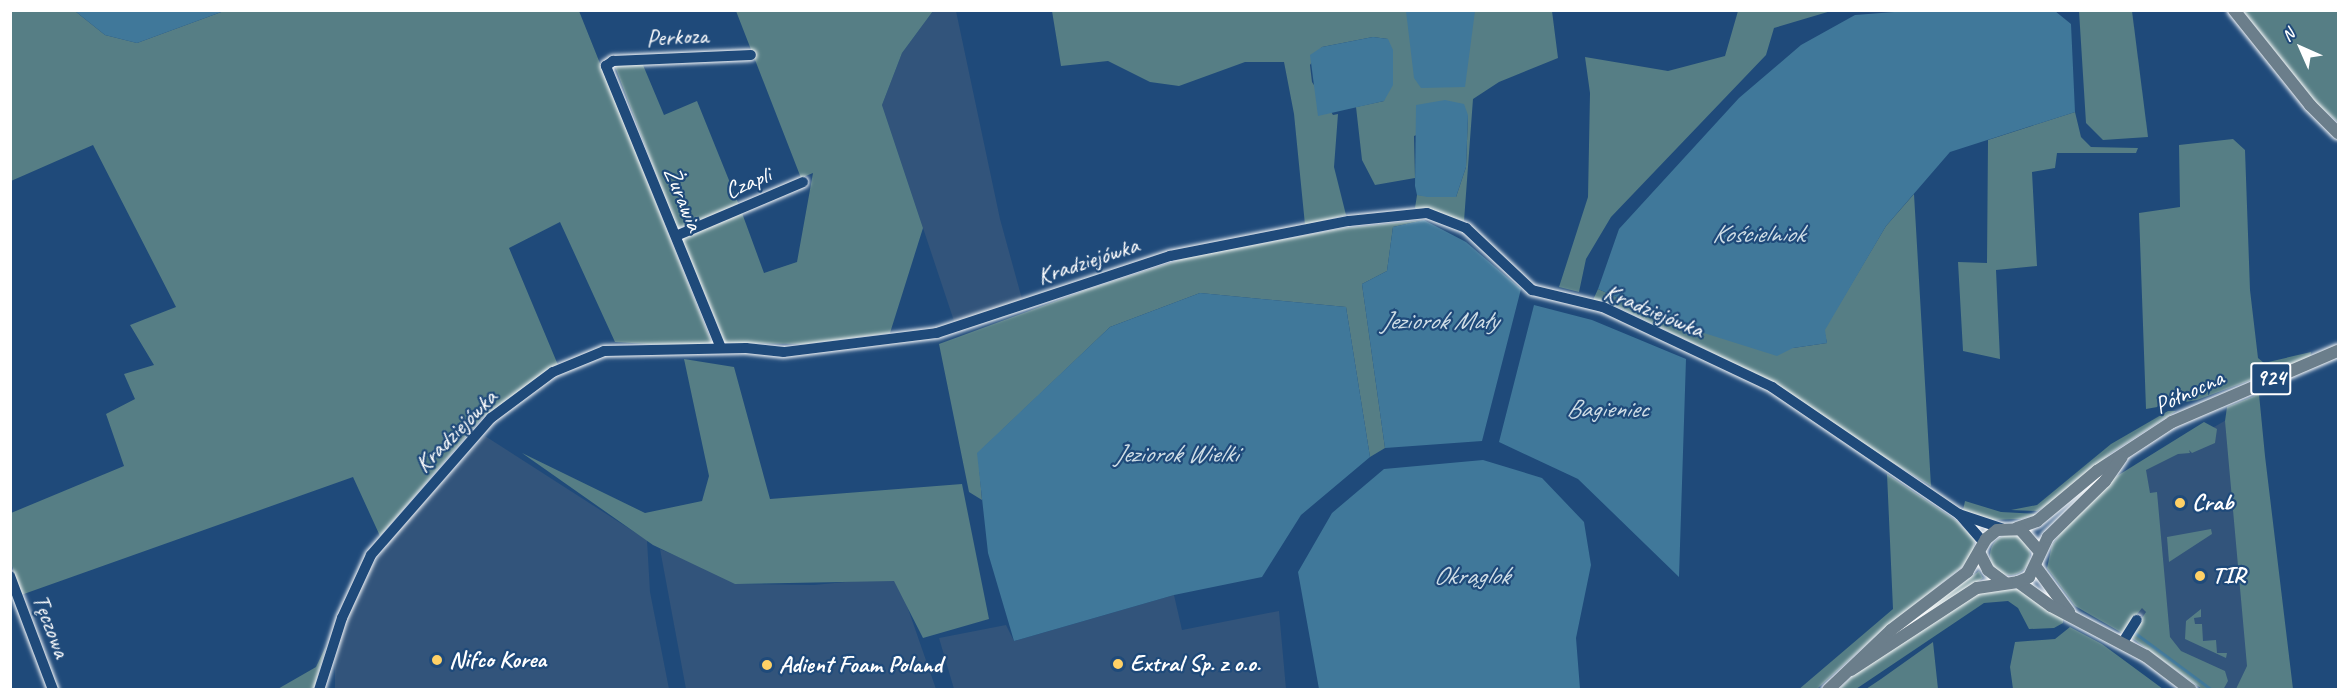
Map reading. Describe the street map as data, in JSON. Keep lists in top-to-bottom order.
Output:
{
  "streets": {
    "main road": ["924", "Północna"],
    "street": [
      "Perkoza",
      "Czapli",
      "Żurawia",
      "Kradziejówka",
      "Tęczowa"
    ]
  },
  "crossings": [
    ["Perkoza", "Żurawia"],
    ["Czapli", "Żurawia"],
    ["Żurawia", "Kradziejówka"],
    ["Kradziejówka", "924"],
    ["Kradziejówka", "Północna"],
    ["924", "Północna"]
  ],
  "water": [
    "Kościelniok",
    "Jeziorok Mały",
    "Bagieniec",
    "Jeziorok Wielki",
    "Okrąglok"
  ],
  "places": [
    "Crab",
    "TIR",
    "Nifco Korea",
    "Extral Sp. z o.o.",
    "Adient Foam Poland"
  ],
  "north": "top left"
}
